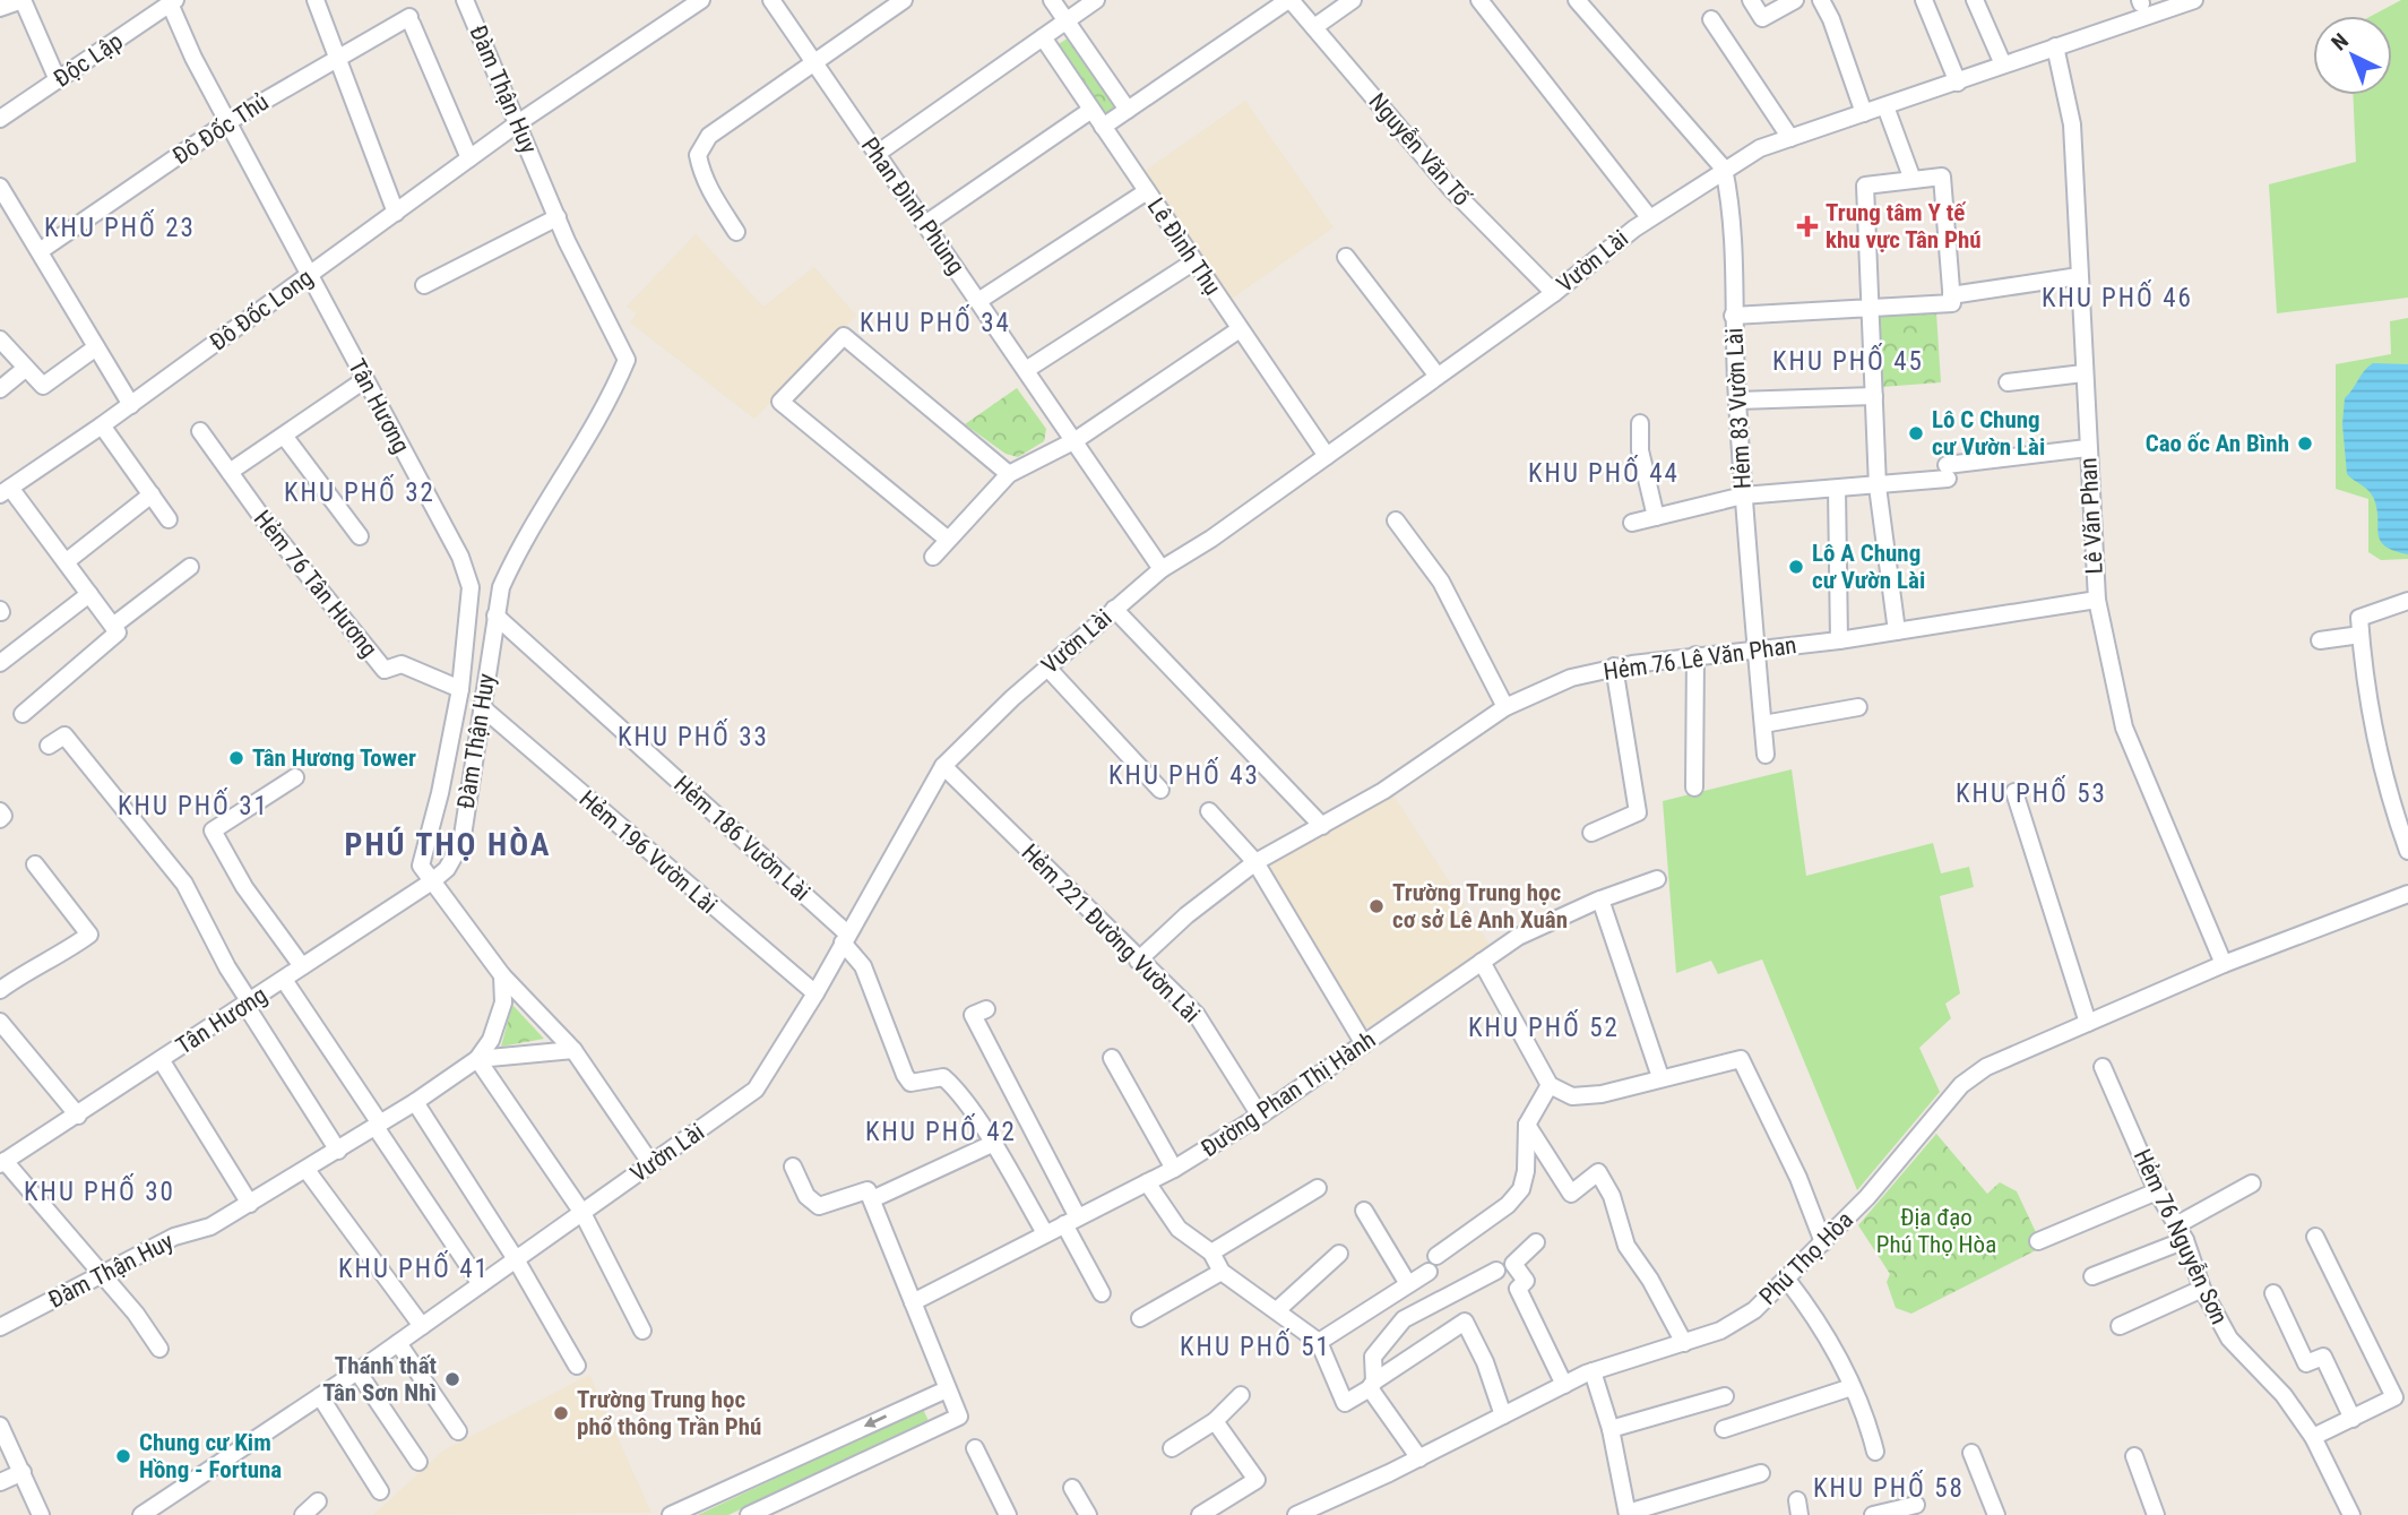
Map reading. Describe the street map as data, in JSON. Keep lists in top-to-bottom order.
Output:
{
  "streets": {
    "street": [
      "Độc Lập",
      "Đàm Thận Huy",
      "Đô Đốc Thủ",
      "Nguyễn Văn Tố",
      "Phan Đình Phùng",
      "Lê Đình Thụ",
      "Vườn Lài",
      "Đô Đốc Long",
      "Tân Hương",
      "Hẻm 83 Vườn Lài",
      "Lê Văn Phan",
      "Hẻm 76 Tân Hương",
      "Hẻm 76 Lê Văn Phan",
      "Hẻm 186 Vườn Lài",
      "Hẻm 196 Vườn Lài",
      "Hẻm 221 Đường Vườn Lài",
      "Đường Phan Thị Hành",
      "Hẻm 76 Nguyễn Sơn",
      "Phú Thọ Hòa"
    ]
  },
  "crossings": [
    ["Độc Lập", "Tân Hương"],
    ["Đàm Thận Huy", "Đô Đốc Long"],
    ["Đàm Thận Huy", "Tân Hương"],
    ["Đàm Thận Huy", "Hẻm 186 Vườn Lài"],
    ["Đàm Thận Huy", "Hẻm 196 Vườn Lài"],
    ["Đô Đốc Thủ", "Đô Đốc Long"],
    ["Đô Đốc Thủ", "Tân Hương"],
    ["Nguyễn Văn Tố", "Vườn Lài"],
    ["Phan Đình Phùng", "Vườn Lài"],
    ["Lê Đình Thụ", "Vườn Lài"],
    ["Vườn Lài", "Hẻm 83 Vườn Lài"],
    ["Vườn Lài", "Lê Văn Phan"],
    ["Vườn Lài", "Hẻm 186 Vườn Lài"],
    ["Vườn Lài", "Hẻm 196 Vườn Lài"],
    ["Vườn Lài", "Hẻm 221 Đường Vườn Lài"],
    ["Đô Đốc Long", "Tân Hương"],
    ["Tân Hương", "Hẻm 76 Tân Hương"],
    ["Hẻm 83 Vườn Lài", "Hẻm 76 Lê Văn Phan"],
    ["Lê Văn Phan", "Hẻm 76 Lê Văn Phan"],
    ["Lê Văn Phan", "Phú Thọ Hòa"],
    ["Hẻm 76 Lê Văn Phan", "Hẻm 221 Đường Vườn Lài"],
    ["Hẻm 221 Đường Vườn Lài", "Đường Phan Thị Hành"]
  ],
  "districts": [
    "KHU PHỐ 23",
    "KHU PHỐ 46",
    "KHU PHỐ 34",
    "KHU PHỐ 45",
    "KHU PHỐ 44",
    "KHU PHỐ 32",
    "KHU PHỐ 33",
    "KHU PHỐ 43",
    "KHU PHỐ 53",
    "KHU PHỐ 31",
    "PHÚ THỌ HÒA",
    "KHU PHỐ 52",
    "KHU PHỐ 42",
    "KHU PHỐ 30",
    "KHU PHỐ 41",
    "KHU PHỐ 51",
    "KHU PHỐ 58"
  ],
  "parks": ["Địa đạo Phú Thọ Hòa"],
  "places": {
    "health": ["Trung tâm Y tế khu vực Tân Phú"],
    "other": [
      "Lô C Chung cư Vườn Lài",
      "Cao ốc An Bình",
      "Lô A Chung cư Vườn Lài",
      "Tân Hương Tower",
      "Trường Trung học cơ sở Lê Anh Xuân",
      "Thánh thất Tân Sơn Nhì",
      "Trường Trung học phổ thông Trần Phú",
      "Chung cư Kim Hồng - Fortuna"
    ]
  },
  "north": "top left"
}
